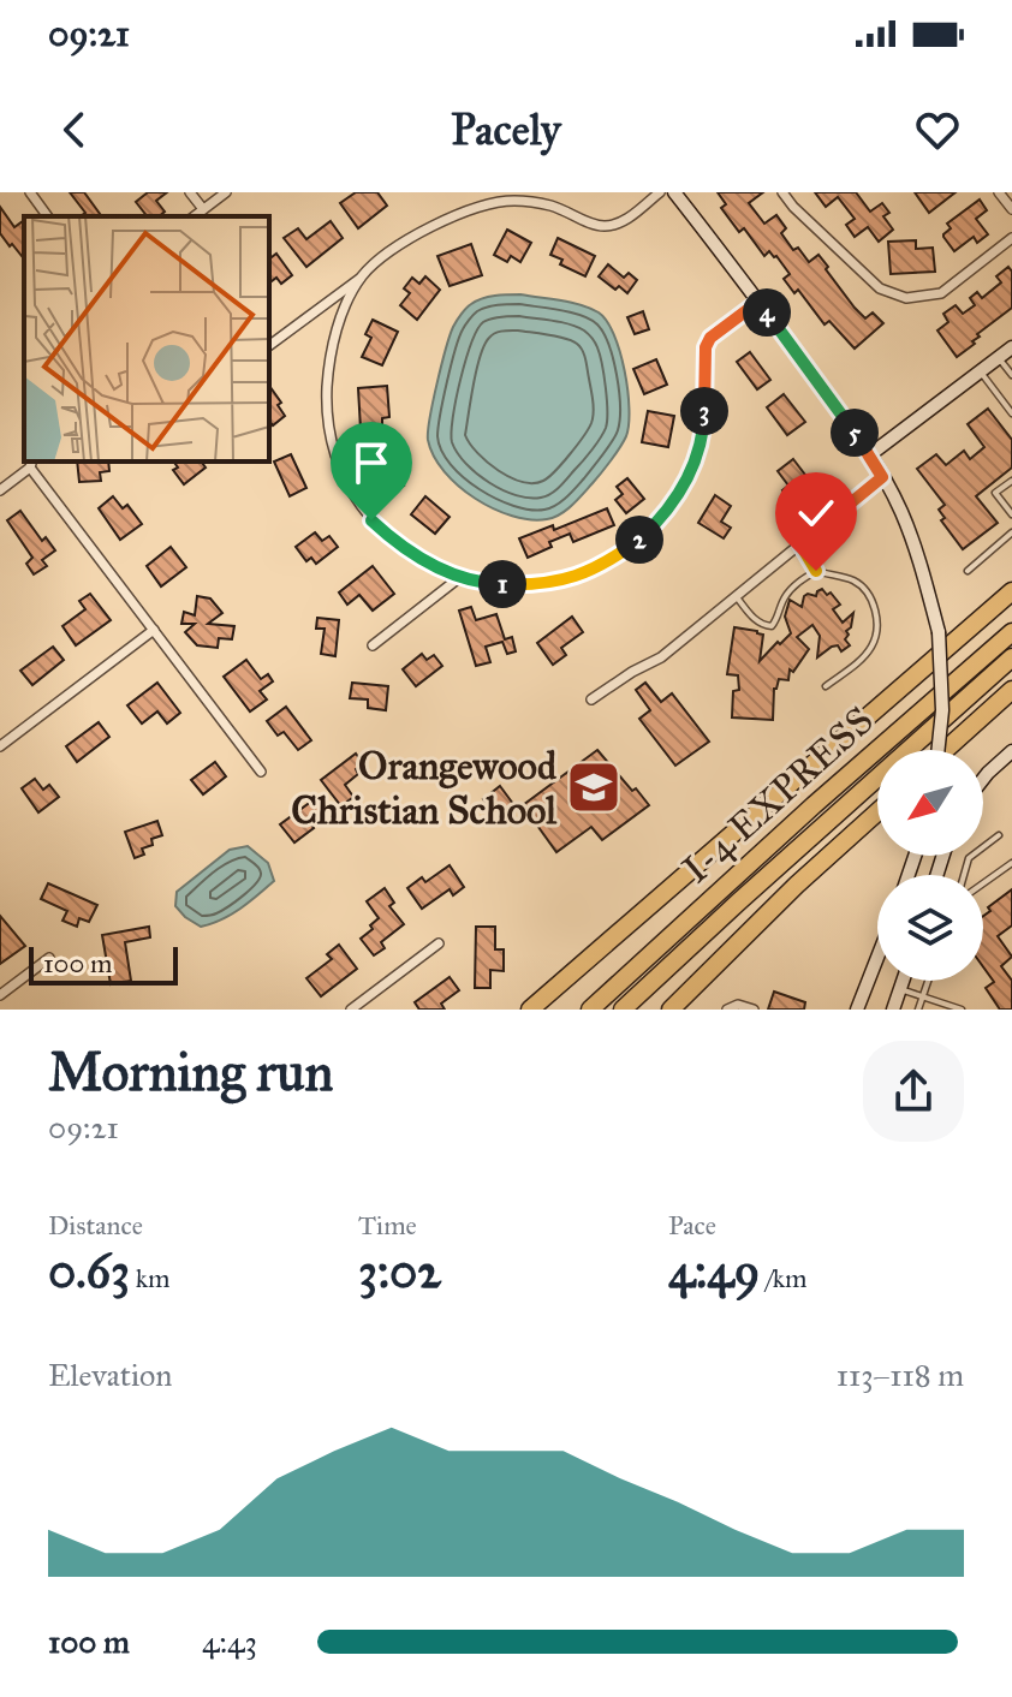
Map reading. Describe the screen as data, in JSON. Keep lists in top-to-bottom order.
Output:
{
  "streets": {
    "highway": ["I-4 EXPRESS"]
  },
  "places": {
    "school or university": ["Orangewood Christian School"]
  },
  "scale_bar": "100 m",
  "north": "bottom left",
  "page": {
    "status": "09:21",
    "header": "Pacely",
    "pins": [
      "4",
      "3",
      "5",
      "2",
      "1"
    ],
    "scale": "100 m",
    "heading": ["Morning run", "09:21"],
    "stats": [
      ["Distance", "0.63 km"],
      ["Time", "3:02"],
      ["Pace", "4:49 /km"]
    ],
    "chart": ["Elevation", "113–118 m"],
    "list": [
      {
        "name": "100 m",
        "note": "4:43"
      }
    ]
  }
}
